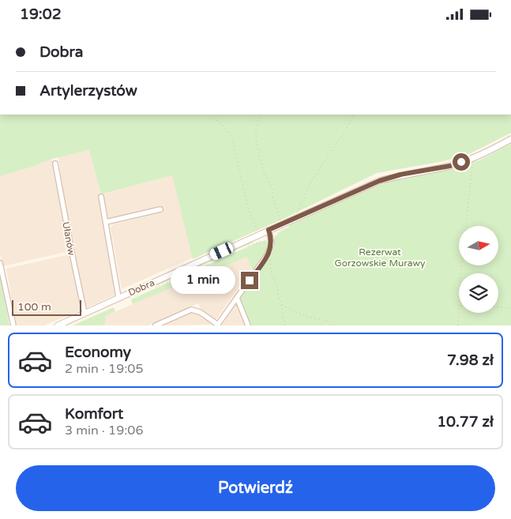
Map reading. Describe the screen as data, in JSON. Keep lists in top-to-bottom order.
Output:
{
  "streets": {
    "street": ["Ułanów", "Dobra"]
  },
  "crossings": [
    ["Ułanów", "Dobra"]
  ],
  "parks": ["Rezerwat Gorzowskie Murawy"],
  "scale_bar": "100 m",
  "north": "right",
  "page": {
    "status": "19:02",
    "banner": ["Dobra", "Artylerzystów"],
    "bubble": "1 min",
    "scale": "100 m",
    "list": [
      {
        "name": "Economy",
        "note": "2 min · 19:05",
        "value": "7.98 zł"
      },
      {
        "name": "Komfort",
        "note": "3 min · 19:06",
        "value": "10.77 zł"
      }
    ],
    "buttons": "Potwierdź"
  }
}
